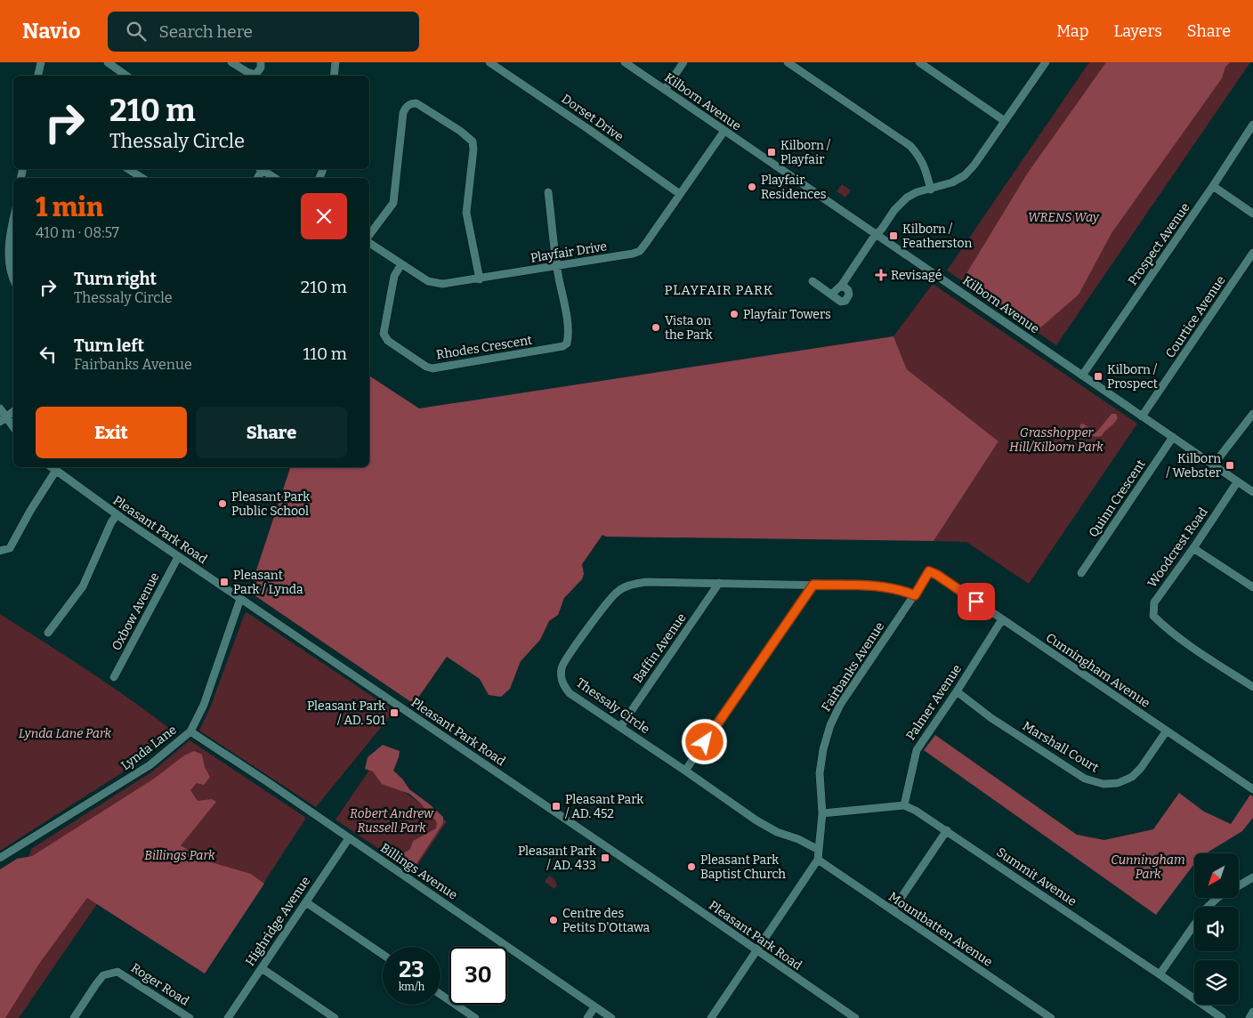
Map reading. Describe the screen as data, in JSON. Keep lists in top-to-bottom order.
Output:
{
  "streets": {
    "street": [
      "Kilborn Avenue",
      "Dorset Drive",
      "Prospect Avenue",
      "Playfair Drive",
      "Courtice Avenue",
      "Rhodes Crescent",
      "Quinn Crescent",
      "Pleasant Park Road",
      "Woodcrest Road",
      "Oxbow Avenue",
      "Baffin Avenue",
      "Fairbanks Avenue",
      "Cunningham Avenue",
      "Palmer Avenue",
      "Thessaly Circle",
      "Marshall Court",
      "Lynda Lane",
      "Billings Avenue",
      "Summit Avenue",
      "Highridge Avenue",
      "Mountbatten Avenue",
      "Roger Road"
    ]
  },
  "crossings": [
    ["Kilborn Avenue", "Prospect Avenue"],
    ["Kilborn Avenue", "Playfair Drive"],
    ["Kilborn Avenue", "Courtice Avenue"],
    ["Kilborn Avenue", "Quinn Crescent"],
    ["Kilborn Avenue", "Woodcrest Road"],
    ["Dorset Drive", "Playfair Drive"],
    ["Playfair Drive", "Rhodes Crescent"],
    ["Pleasant Park Road", "Oxbow Avenue"],
    ["Pleasant Park Road", "Fairbanks Avenue"],
    ["Pleasant Park Road", "Lynda Lane"],
    ["Baffin Avenue", "Thessaly Circle"],
    ["Fairbanks Avenue", "Cunningham Avenue"],
    ["Fairbanks Avenue", "Thessaly Circle"],
    ["Fairbanks Avenue", "Mountbatten Avenue"],
    ["Cunningham Avenue", "Palmer Avenue"],
    ["Cunningham Avenue", "Marshall Court"],
    ["Palmer Avenue", "Marshall Court"],
    ["Palmer Avenue", "Summit Avenue"],
    ["Lynda Lane", "Billings Avenue"],
    ["Billings Avenue", "Highridge Avenue"]
  ],
  "districts": ["PLAYFAIR PARK"],
  "parks": [
    "WRENS Way",
    "Grasshopper Hill/Kilborn Park",
    "Lynda Lane Park",
    "Robert Andrew Russell Park",
    "Billings Park",
    "Cunningham Park"
  ],
  "places": {
    "transit": [
      "Kilborn / Playfair",
      "Kilborn / Featherston",
      "Kilborn / Prospect",
      "Kilborn / Webster",
      "Pleasant Park / Lynda",
      "Pleasant Park / AD. 501",
      "Pleasant Park / AD. 452",
      "Pleasant Park / AD. 433"
    ],
    "other": [
      "Playfair Residences",
      "Playfair Towers",
      "Vista on the Park",
      "Pleasant Park Public School",
      "Pleasant Park Baptist Church",
      "Centre des Petits D'Ottawa"
    ],
    "health": ["Revisagé"]
  },
  "north": "bottom left",
  "page": {
    "header": "Navio",
    "search": "Search here",
    "nav": ["Map", "Layers", "Share"],
    "turn": ["210 m", "Thessaly Circle"],
    "heading": ["1 min", "410 m · 08:57"],
    "list": [
      {
        "name": "Turn right",
        "note": "Thessaly Circle",
        "value": "210 m"
      },
      {
        "name": "Turn left",
        "note": "Fairbanks Avenue",
        "value": "110 m"
      }
    ],
    "buttons": ["Exit", "Share"],
    "speed": "23 km/h",
    "limit": "30"
  }
}
